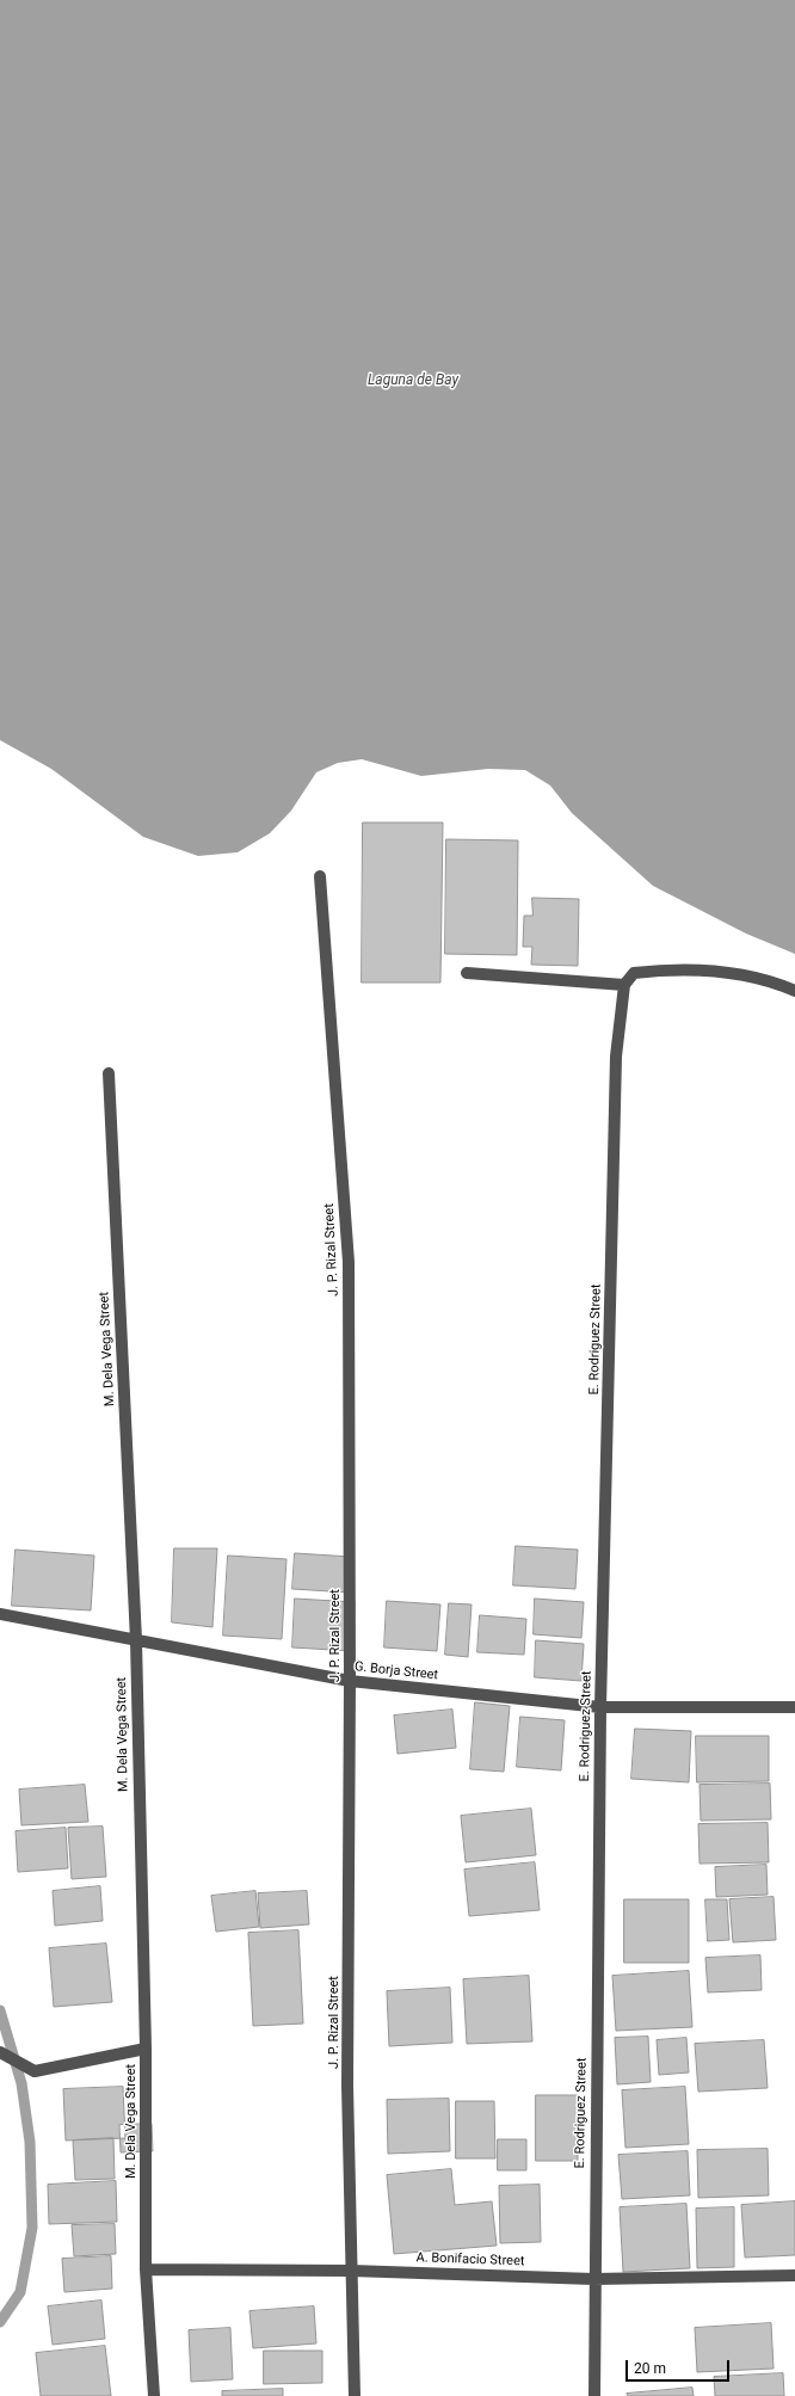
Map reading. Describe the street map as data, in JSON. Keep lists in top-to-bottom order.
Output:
{
  "streets": {
    "street": [
      "J. P. Rizal Street",
      "E. Rodriguez Street",
      "M. Dela Vega Street",
      "G. Borja Street",
      "A. Bonifacio Street"
    ]
  },
  "crossings": [
    ["J. P. Rizal Street", "G. Borja Street"],
    ["J. P. Rizal Street", "A. Bonifacio Street"],
    ["E. Rodriguez Street", "G. Borja Street"],
    ["E. Rodriguez Street", "A. Bonifacio Street"],
    ["M. Dela Vega Street", "G. Borja Street"],
    ["M. Dela Vega Street", "A. Bonifacio Street"]
  ],
  "water": ["Laguna de Bay"],
  "scale_bar": "20 m"
}
